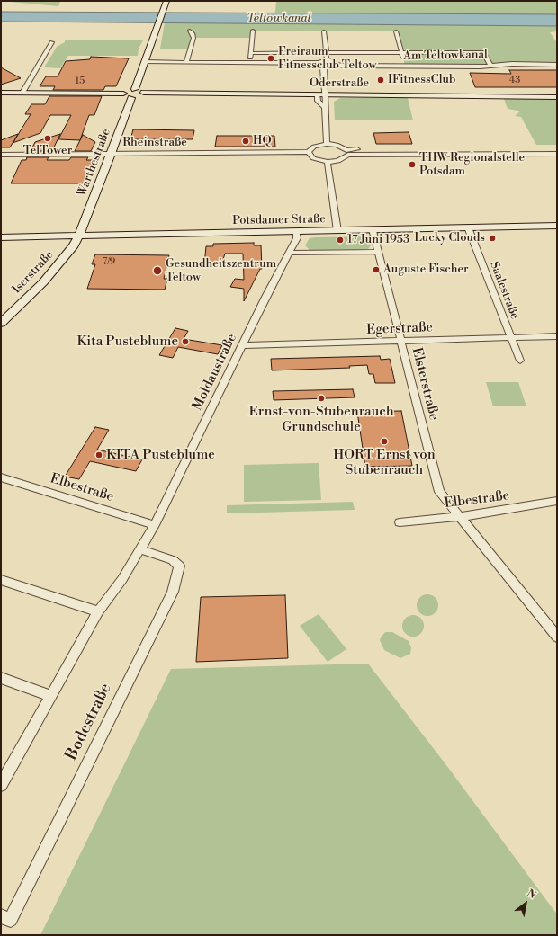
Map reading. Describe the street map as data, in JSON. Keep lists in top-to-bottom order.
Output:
{
  "streets": {
    "street": [
      "Am Teltowkanal",
      "Oderstraße",
      "Rheinstraße",
      "Warthestraße",
      "Potsdamer Straße",
      "Iserstraße",
      "Saalestraße",
      "Egerstraße",
      "Moldaustraße",
      "Elsterstraße",
      "Elbestraße",
      "Bodestraße"
    ]
  },
  "crossings": [
    ["Rheinstraße", "Warthestraße"],
    ["Warthestraße", "Potsdamer Straße"],
    ["Warthestraße", "Iserstraße"],
    ["Potsdamer Straße", "Iserstraße"],
    ["Potsdamer Straße", "Saalestraße"],
    ["Potsdamer Straße", "Moldaustraße"],
    ["Potsdamer Straße", "Elsterstraße"],
    ["Saalestraße", "Egerstraße"],
    ["Egerstraße", "Moldaustraße"],
    ["Egerstraße", "Elsterstraße"],
    ["Moldaustraße", "Elbestraße"],
    ["Elsterstraße", "Elbestraße"]
  ],
  "water": ["Teltowkanal"],
  "places": [
    "Freiraum Fitnessclub Teltow",
    "IFitnessClub",
    "TelTower",
    "HQ",
    "THW Regionalstelle Potsdam",
    "Lucky Clouds",
    "17 Juni 1953",
    "Auguste Fischer",
    "Gesundheitszentrum Teltow",
    "Kita Pusteblume",
    "Ernst-von-Stubenrauch Grundschule",
    "HORT Ernst von Stubenrauch",
    "KITA Pusteblume"
  ],
  "house_numbers": ["43", "15", "7/9"],
  "north": "top right"
}
